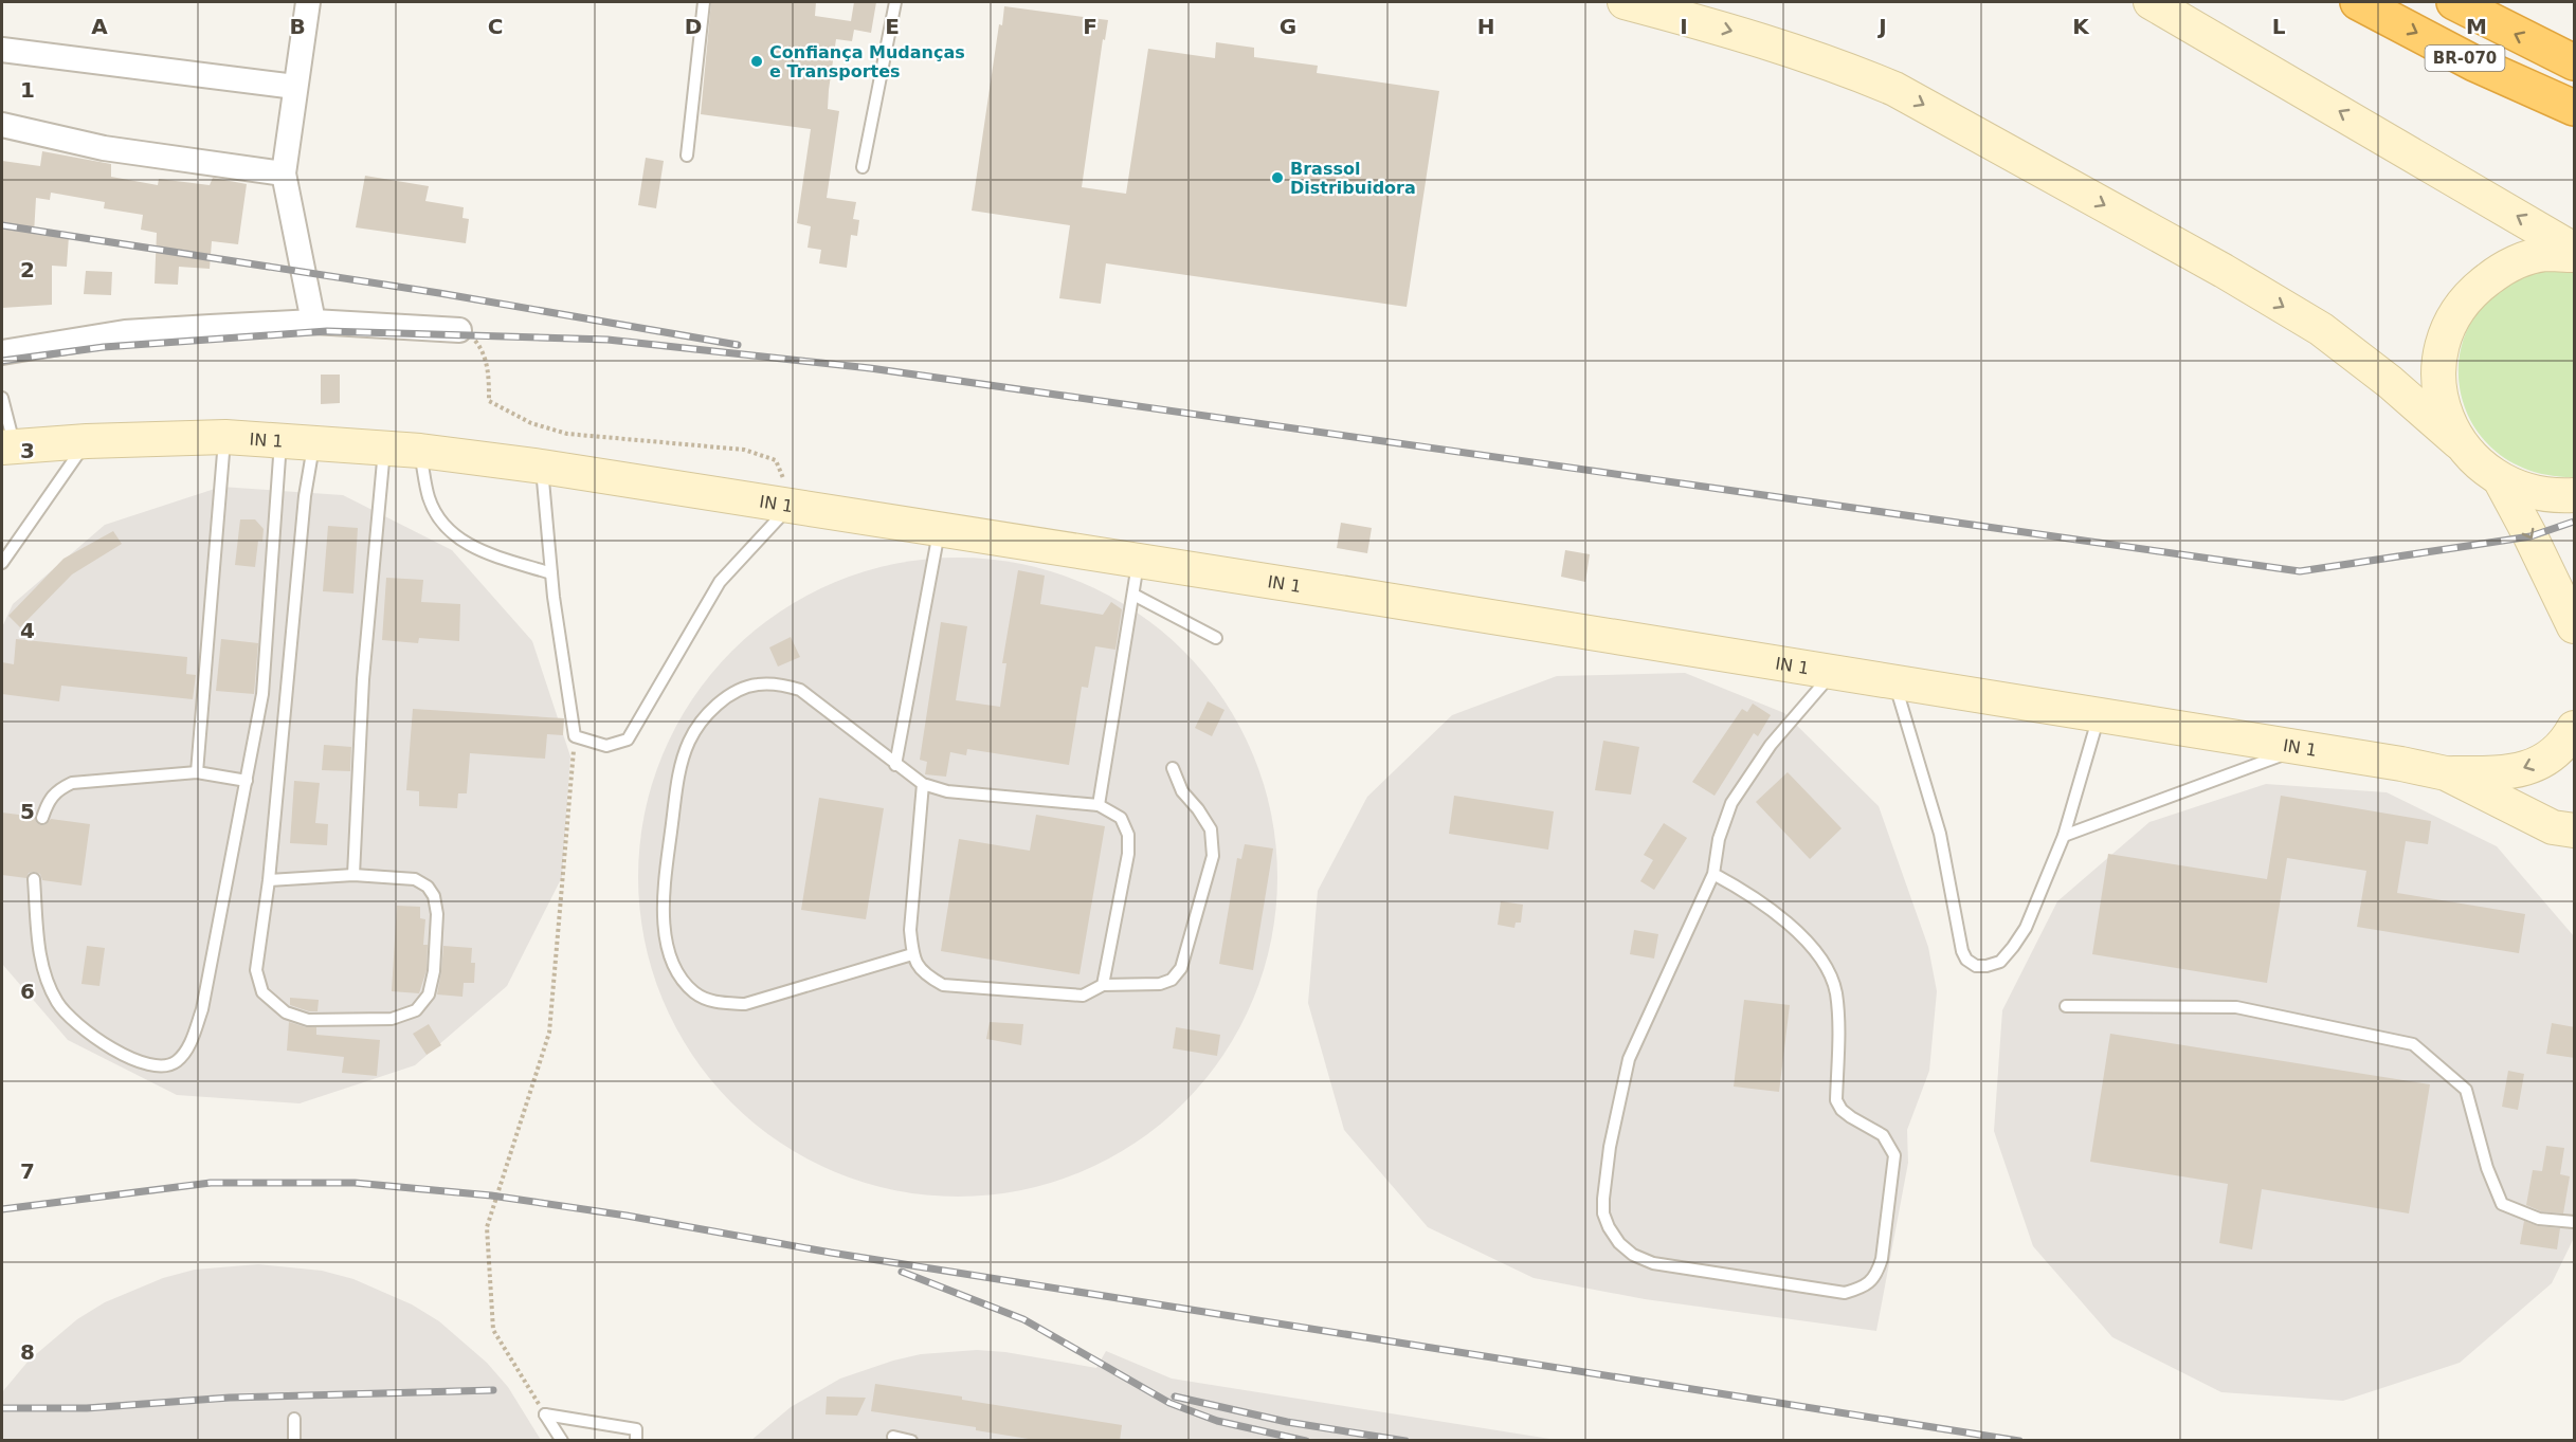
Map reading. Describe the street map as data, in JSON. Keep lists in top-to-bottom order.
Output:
{
  "streets": {
    "highway": ["BR-070"],
    "street": ["IN 1"]
  },
  "places": ["Confiança Mudanças e Transportes", "Brassol Distribuidora"],
  "grid": {
    "columns": [
      "A",
      "B",
      "C",
      "D",
      "E",
      "F",
      "G",
      "H",
      "I",
      "J",
      "K",
      "L",
      "M"
    ],
    "rows": [
      "1",
      "2",
      "3",
      "4",
      "5",
      "6",
      "7",
      "8"
    ]
  }
}
